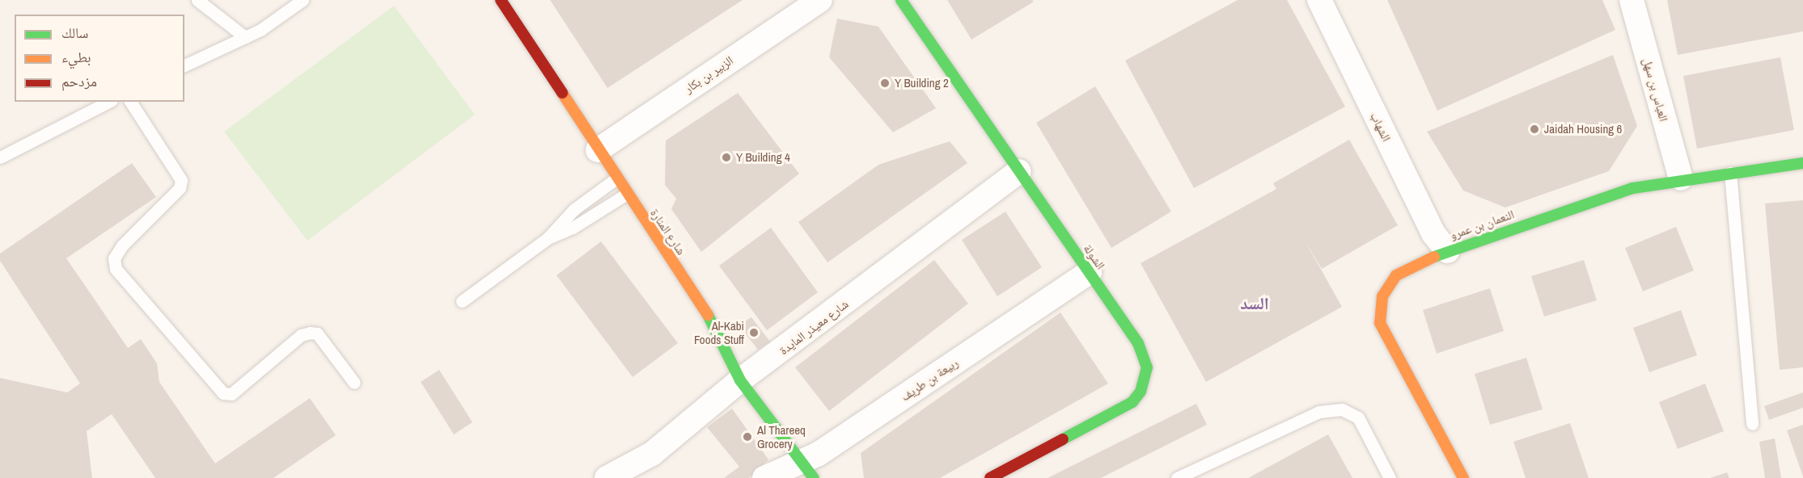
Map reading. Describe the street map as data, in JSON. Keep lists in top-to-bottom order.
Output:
{
  "streets": {
    "street": [
      "الزبير بن بكار",
      "العباس بن سهل",
      "الشهاب",
      "النعمان بن عمرو",
      "شارع المنارة",
      "الشولة",
      "شارع معيذر المايدة",
      "ربيعة بن طريف"
    ]
  },
  "crossings": [
    ["الزبير بن بكار", "شارع المنارة"],
    ["العباس بن سهل", "النعمان بن عمرو"],
    ["الشهاب", "النعمان بن عمرو"],
    ["شارع المنارة", "شارع معيذر المايدة"],
    ["شارع المنارة", "ربيعة بن طريف"],
    ["الشولة", "شارع معيذر المايدة"],
    ["الشولة", "ربيعة بن طريف"]
  ],
  "districts": ["السد"],
  "places": [
    "Y Building 2",
    "Jaidah Housing 6",
    "Y Building 4",
    "Al-Kabi Foods Stuff",
    "Al Thareeq Grocery"
  ],
  "legend": ["سالك", "بطيء", "مزدحم"]
}
